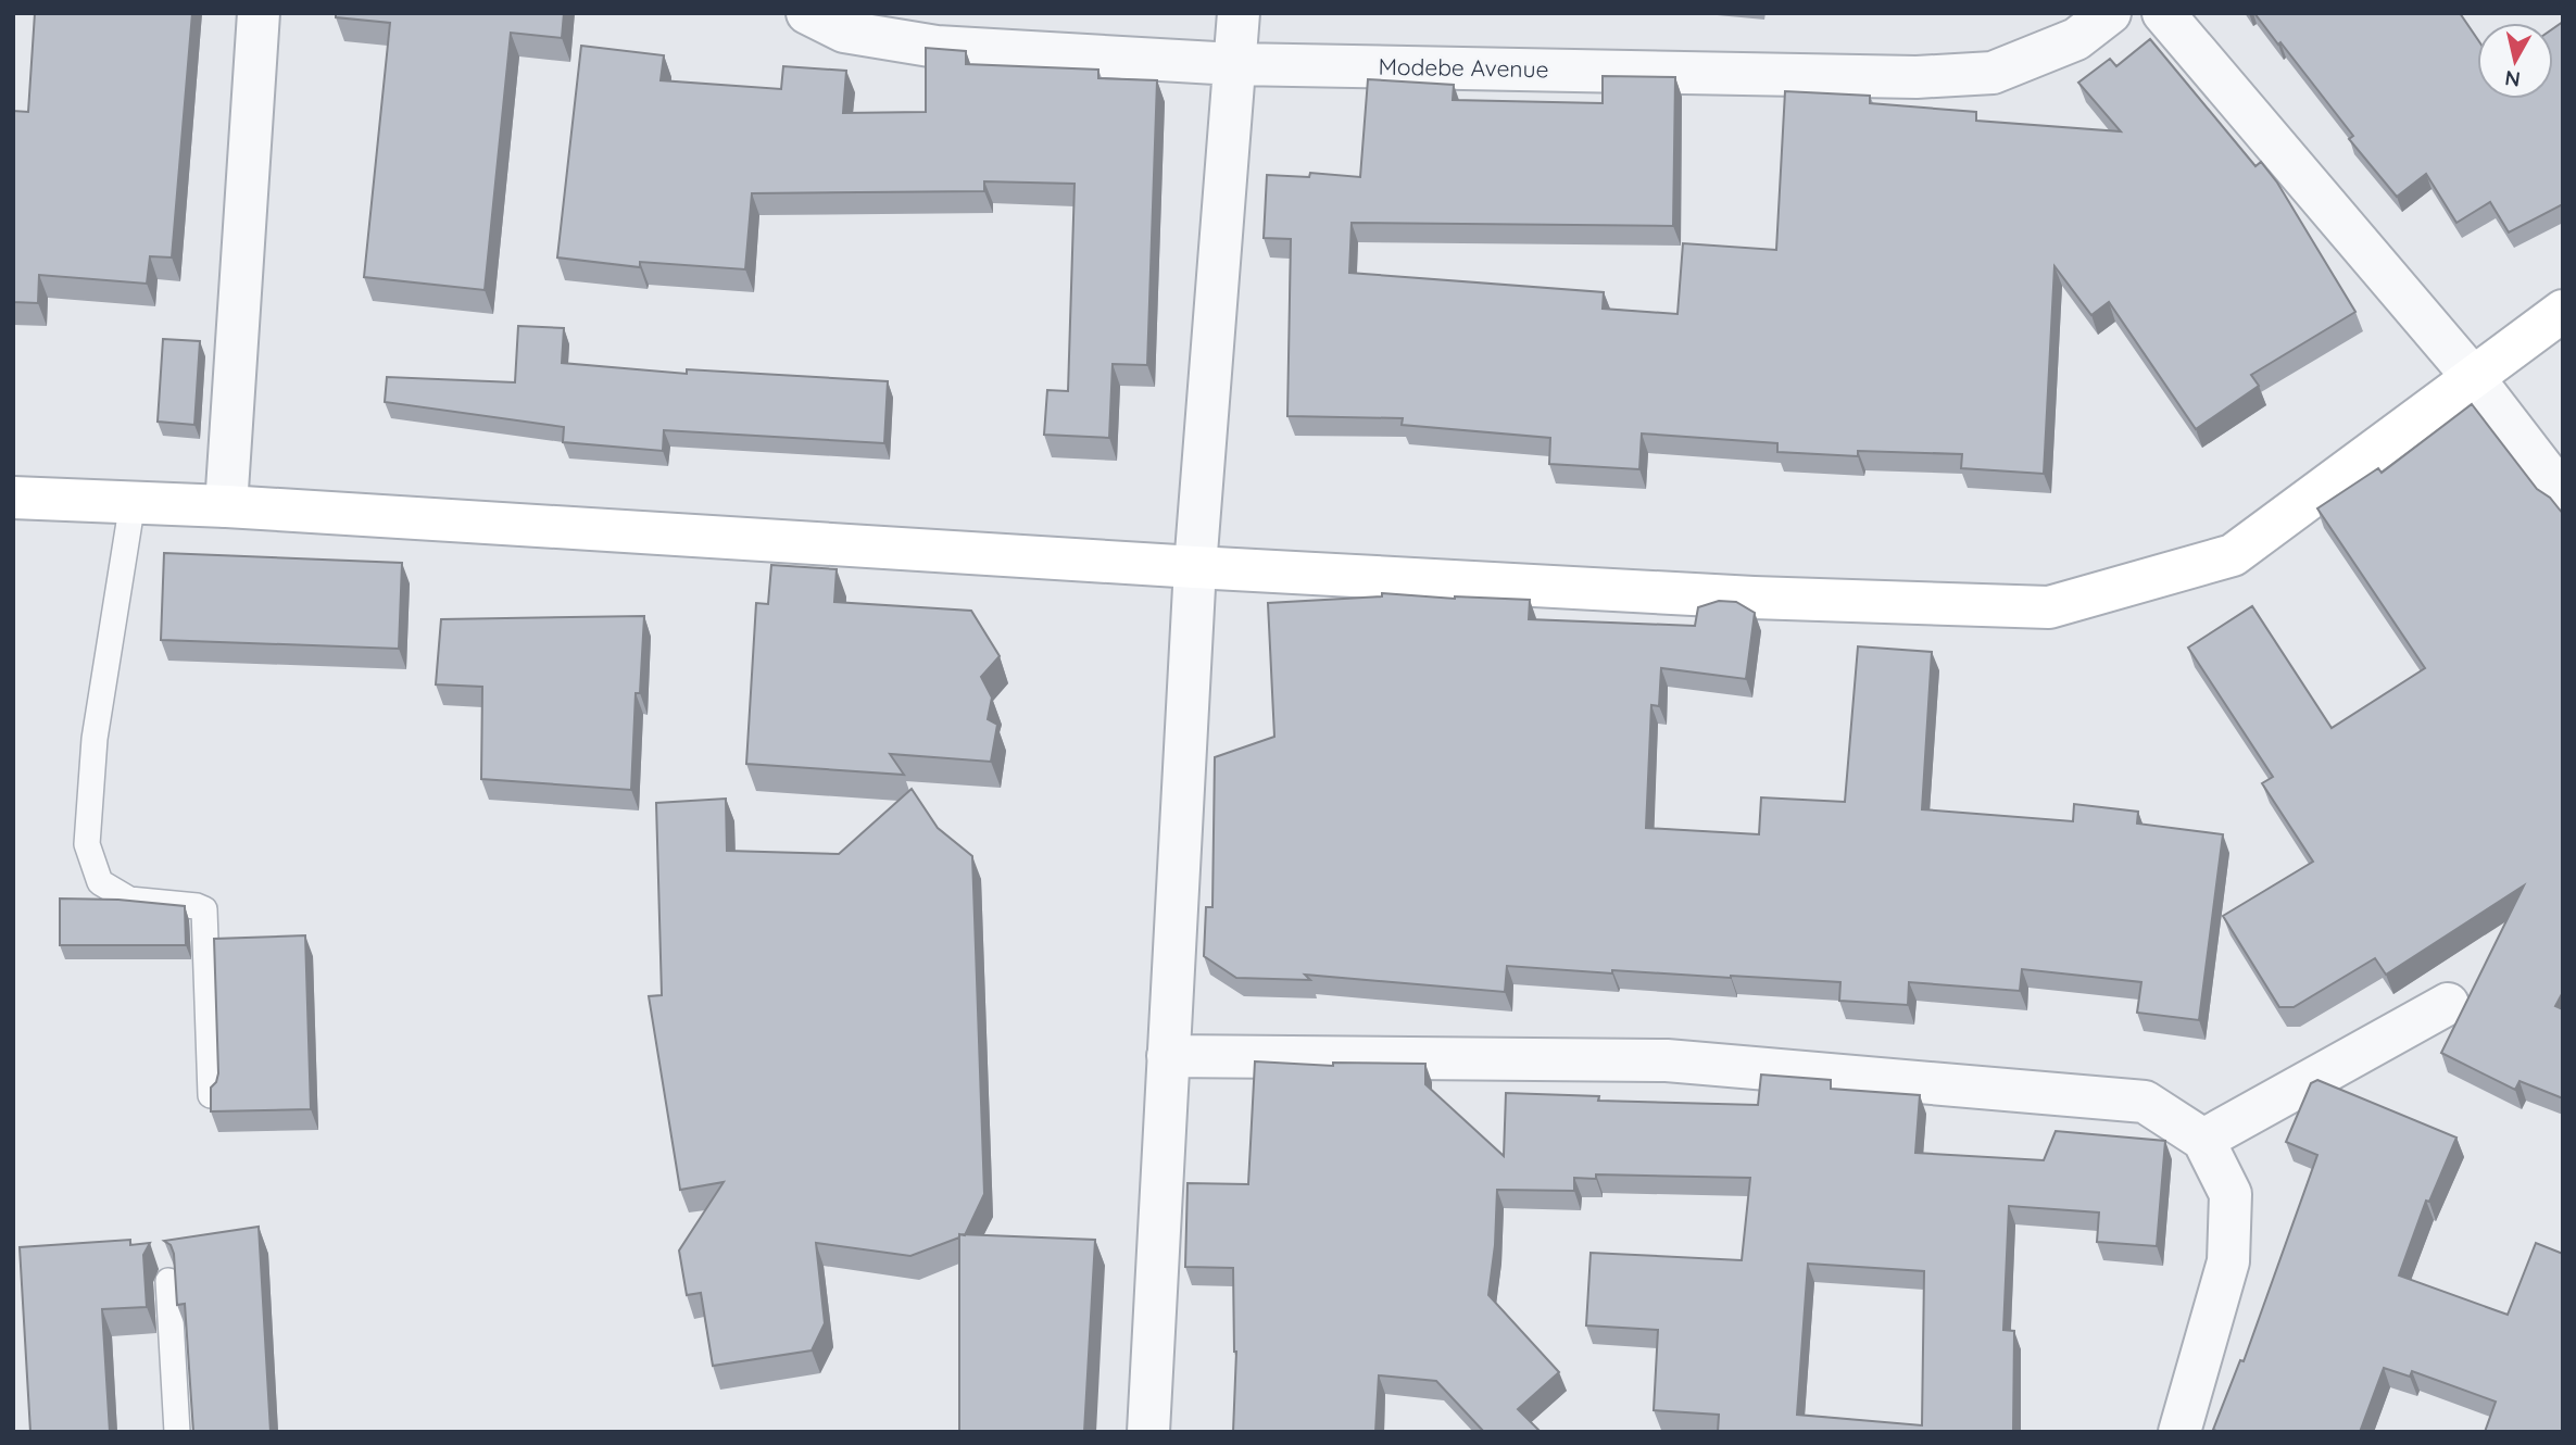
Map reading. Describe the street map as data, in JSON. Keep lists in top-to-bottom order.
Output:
{
  "streets": {
    "street": ["Modebe Avenue"]
  },
  "north": "bottom"
}
